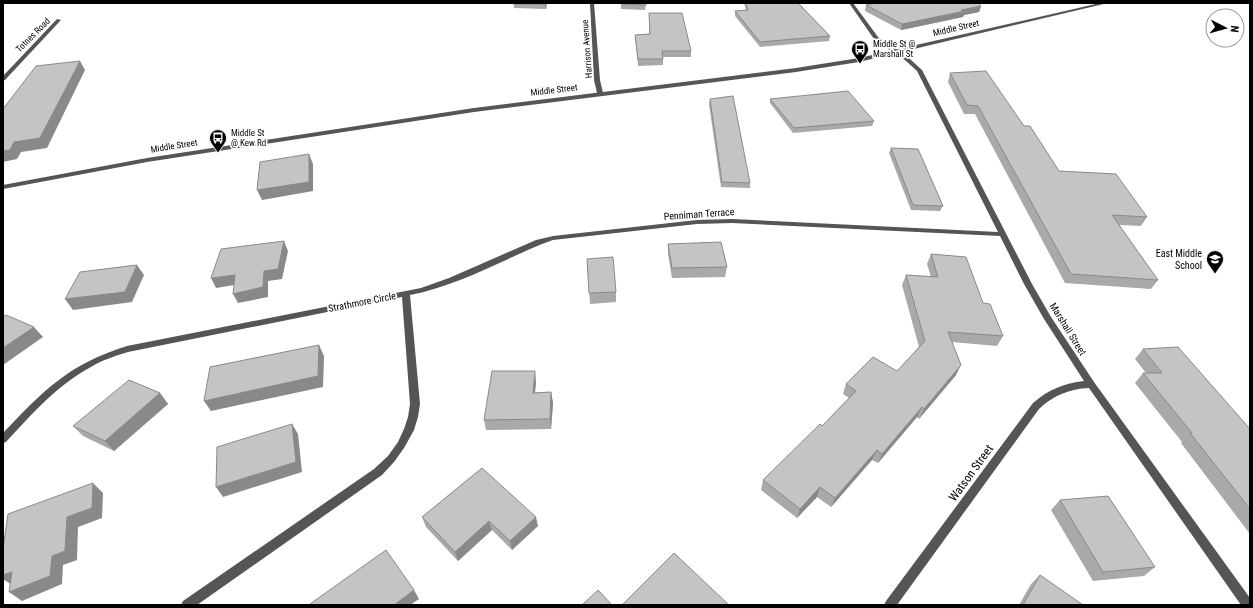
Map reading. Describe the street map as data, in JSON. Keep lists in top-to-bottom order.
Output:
{
  "streets": {
    "street": [
      "Middle Street",
      "Totnes Road",
      "Harrison Avenue",
      "Penniman Terrace",
      "Strathmore Circle",
      "Marshall Street",
      "Watson Street"
    ]
  },
  "crossings": [
    ["Middle Street", "Harrison Avenue"],
    ["Middle Street", "Marshall Street"],
    ["Penniman Terrace", "Strathmore Circle"],
    ["Penniman Terrace", "Marshall Street"],
    ["Marshall Street", "Watson Street"]
  ],
  "places": {
    "bus stop": ["Middle St @ Marshall St", "Middle St @ Kew Rd"],
    "school or university": ["East Middle School"]
  },
  "north": "right"
}
